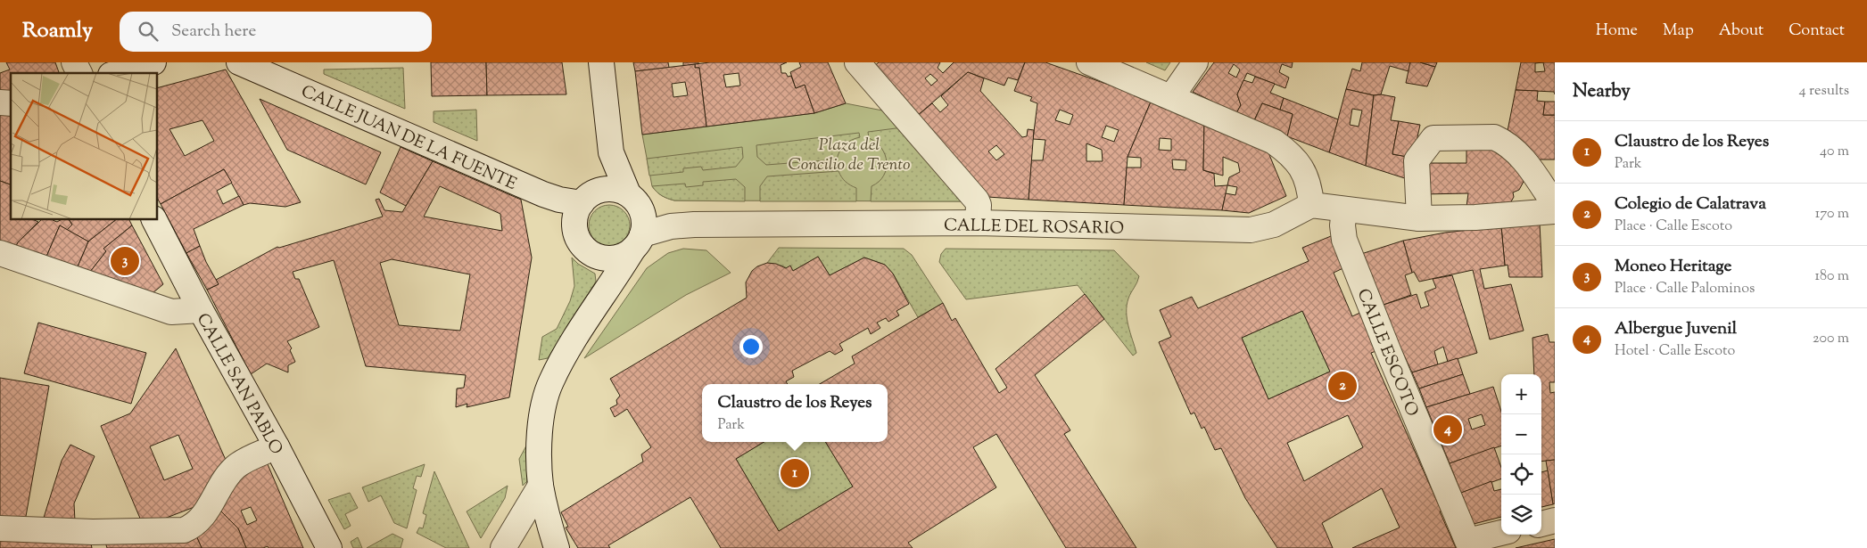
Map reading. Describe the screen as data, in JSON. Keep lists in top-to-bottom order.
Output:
{
  "streets": {
    "street": [
      "CALLE JUAN DE LA FUENTE",
      "CALLE DEL ROSARIO",
      "CALLE ESCOTO",
      "CALLE SAN PABLO"
    ]
  },
  "crossings": [
    ["CALLE JUAN DE LA FUENTE", "CALLE DEL ROSARIO"]
  ],
  "parks": ["Plaza del Concilio de Trento"],
  "page": {
    "header": "Roamly",
    "search": "Search here",
    "nav": [
      "Home",
      "Map",
      "About",
      "Contact"
    ],
    "heading": ["Nearby", "4 results"],
    "list": [
      {
        "mark": "1",
        "name": "Claustro de los Reyes",
        "note": "Park",
        "value": "40 m"
      },
      {
        "mark": "2",
        "name": "Colegio de Calatrava",
        "note": "Place · Calle Escoto",
        "value": "170 m"
      },
      {
        "mark": "3",
        "name": "Moneo Heritage",
        "note": "Place · Calle Palominos",
        "value": "180 m"
      },
      {
        "mark": "4",
        "name": "Albergue Juvenil",
        "note": "Hotel · Calle Escoto",
        "value": "200 m"
      }
    ],
    "pins": [
      "3",
      "2",
      "4",
      "1"
    ],
    "map_buttons": ["+", "−"],
    "popup": ["Claustro de los Reyes", "Park"]
  }
}
